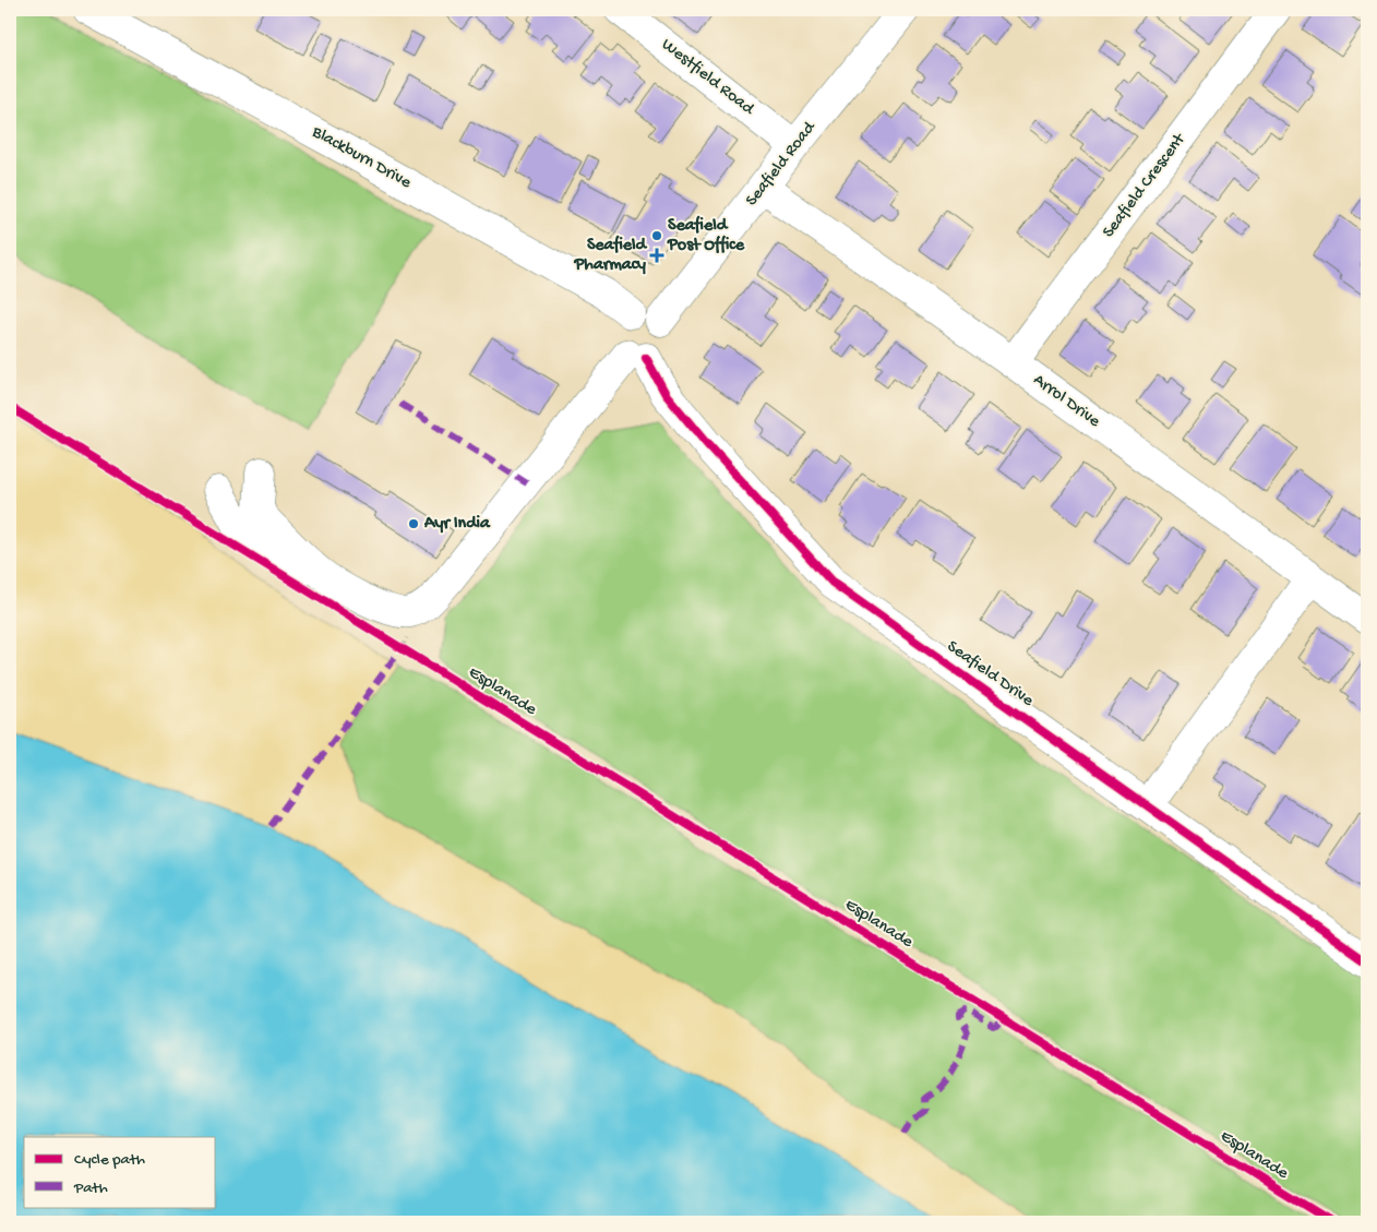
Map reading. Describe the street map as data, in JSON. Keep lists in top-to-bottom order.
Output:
{
  "streets": {
    "street": [
      "Westfield Road",
      "Blackburn Drive",
      "Seafield Road",
      "Seafield Crescent",
      "Arrol Drive",
      "Seafield Drive"
    ],
    "cycle path": ["Esplanade"]
  },
  "crossings": [
    ["Westfield Road", "Seafield Road"],
    ["Blackburn Drive", "Seafield Road"],
    ["Blackburn Drive", "Seafield Drive"],
    ["Seafield Road", "Arrol Drive"],
    ["Seafield Road", "Seafield Drive"],
    ["Seafield Crescent", "Arrol Drive"]
  ],
  "places": {
    "other": ["Seafield Post Office", "Ayr India"],
    "health": ["Seafield Pharmacy"]
  },
  "legend": ["Cycle path", "Path"]
}
